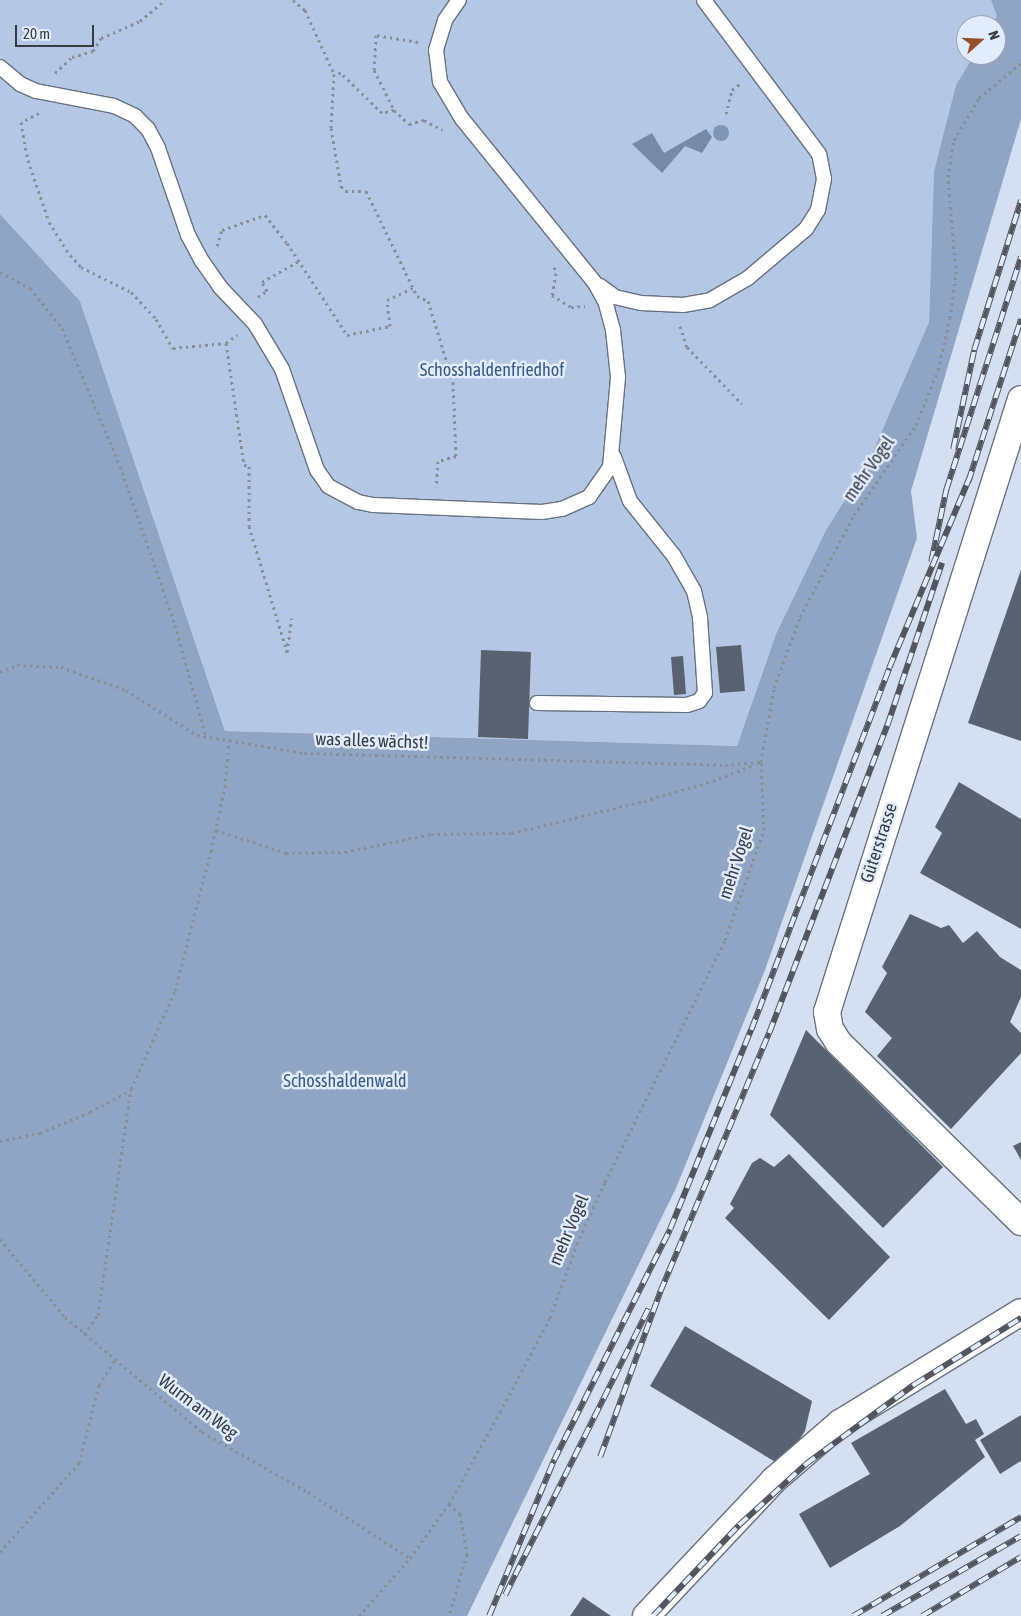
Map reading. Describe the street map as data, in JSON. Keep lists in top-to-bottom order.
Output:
{
  "streets": {
    "street": ["Güterstrasse"],
    "path": ["mehr Vogel", "was alles wächst!", "Wurm am Weg"]
  },
  "crossings": [
    ["mehr Vogel", "was alles wächst!"],
    ["mehr Vogel", "Wurm am Weg"]
  ],
  "parks": ["Schosshaldenfriedhof", "Schosshaldenwald"],
  "scale_bar": "20 m",
  "north": "right"
}
